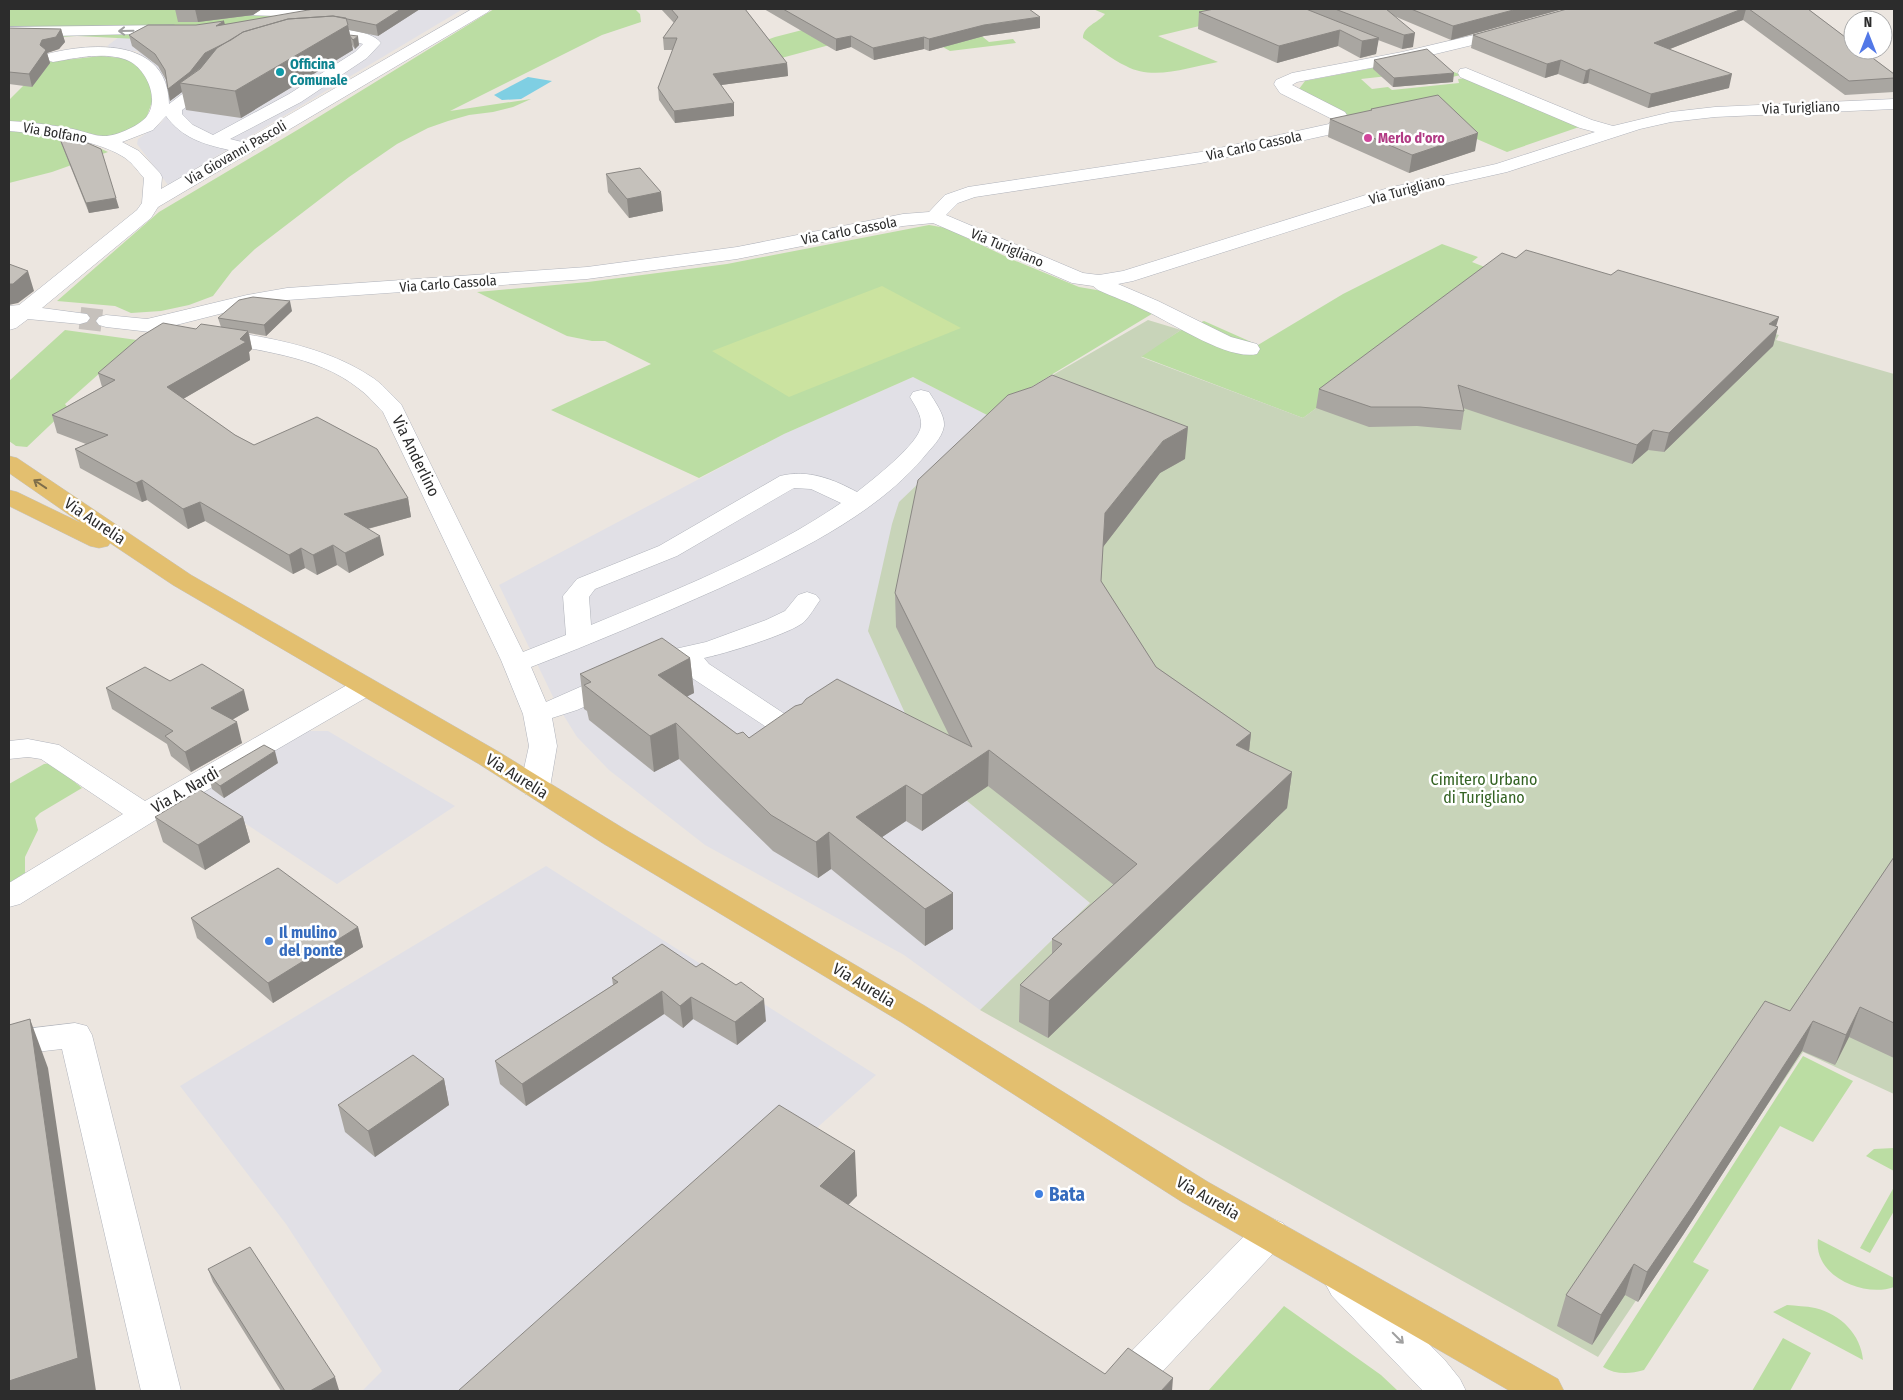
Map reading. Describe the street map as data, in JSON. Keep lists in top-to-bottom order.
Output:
{
  "streets": {
    "main road": ["Via Aurelia"],
    "street": [
      "Via Turigliano",
      "Via Bolfano",
      "Via Carlo Cassola",
      "Via Giovanni Pascoli",
      "Via Anderlino",
      "Via A. Nardi"
    ]
  },
  "crossings": [
    ["Via Turigliano", "Via Carlo Cassola"],
    ["Via Bolfano", "Via Giovanni Pascoli"],
    ["Via Carlo Cassola", "Via Anderlino"],
    ["Via Anderlino", "Via Aurelia"],
    ["Via Aurelia", "Via A. Nardi"]
  ],
  "parks": ["Cimitero Urbano di Turigliano"],
  "places": [
    "Officina Comunale",
    "Merlo d'oro",
    "Il mulino del ponte",
    "Bata"
  ],
  "north": "top"
}
